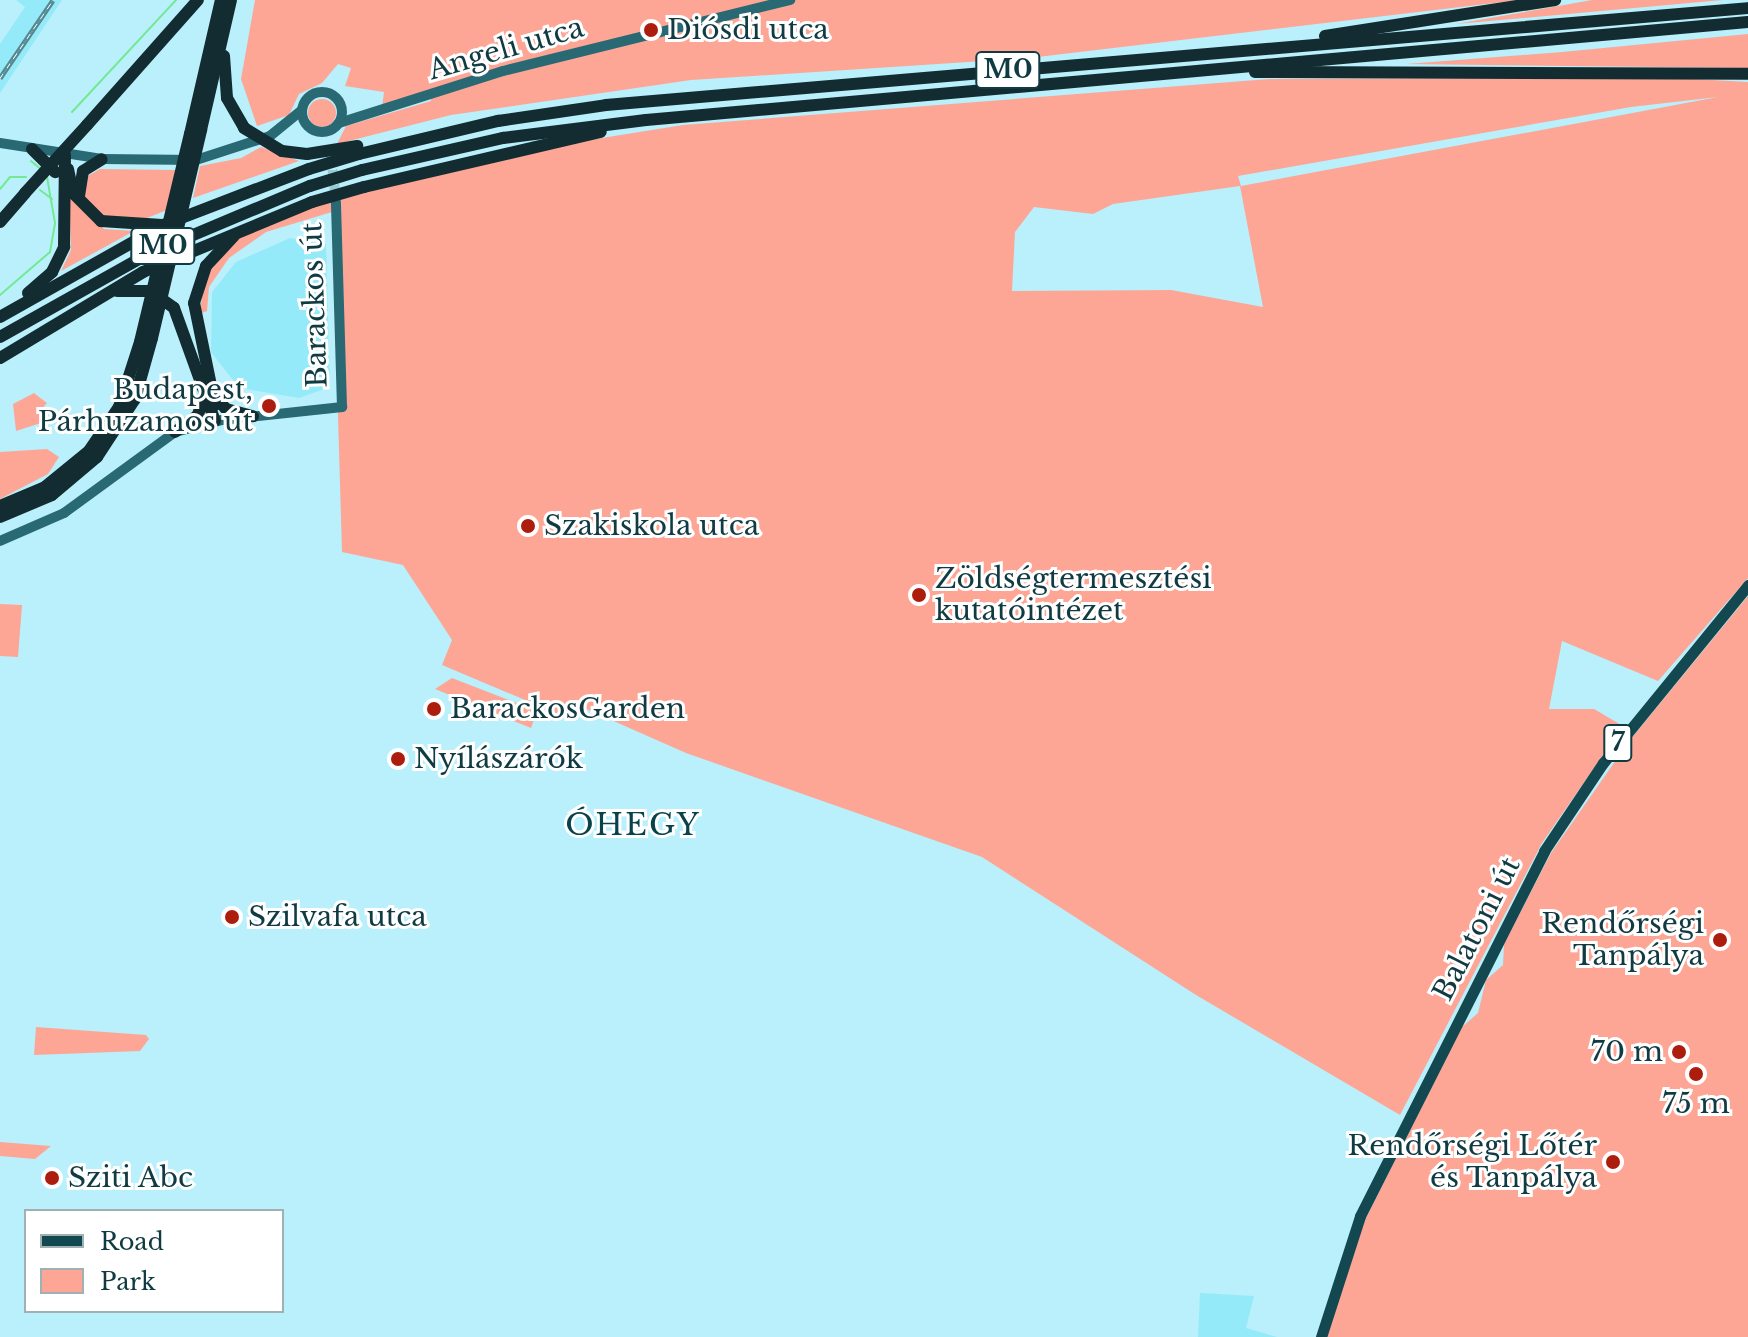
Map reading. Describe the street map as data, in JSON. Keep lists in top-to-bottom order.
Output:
{
  "streets": {
    "highway": ["M0"],
    "main road": ["7", "Balatoni út"],
    "street": ["Angeli utca", "Barackos út"]
  },
  "districts": ["ÓHEGY"],
  "places": [
    "Diósdi utca",
    "Budapest, Párhuzamos út",
    "Szakiskola utca",
    "Zöldségtermesztési kutatóintézet",
    "BarackosGarden",
    "Nyílászárók",
    "Szilvafa utca",
    "Rendőrségi Tanpálya",
    "70 m",
    "75 m",
    "Rendőrségi Lőtér és Tanpálya",
    "Sziti Abc"
  ],
  "legend": ["Road", "Park"]
}
